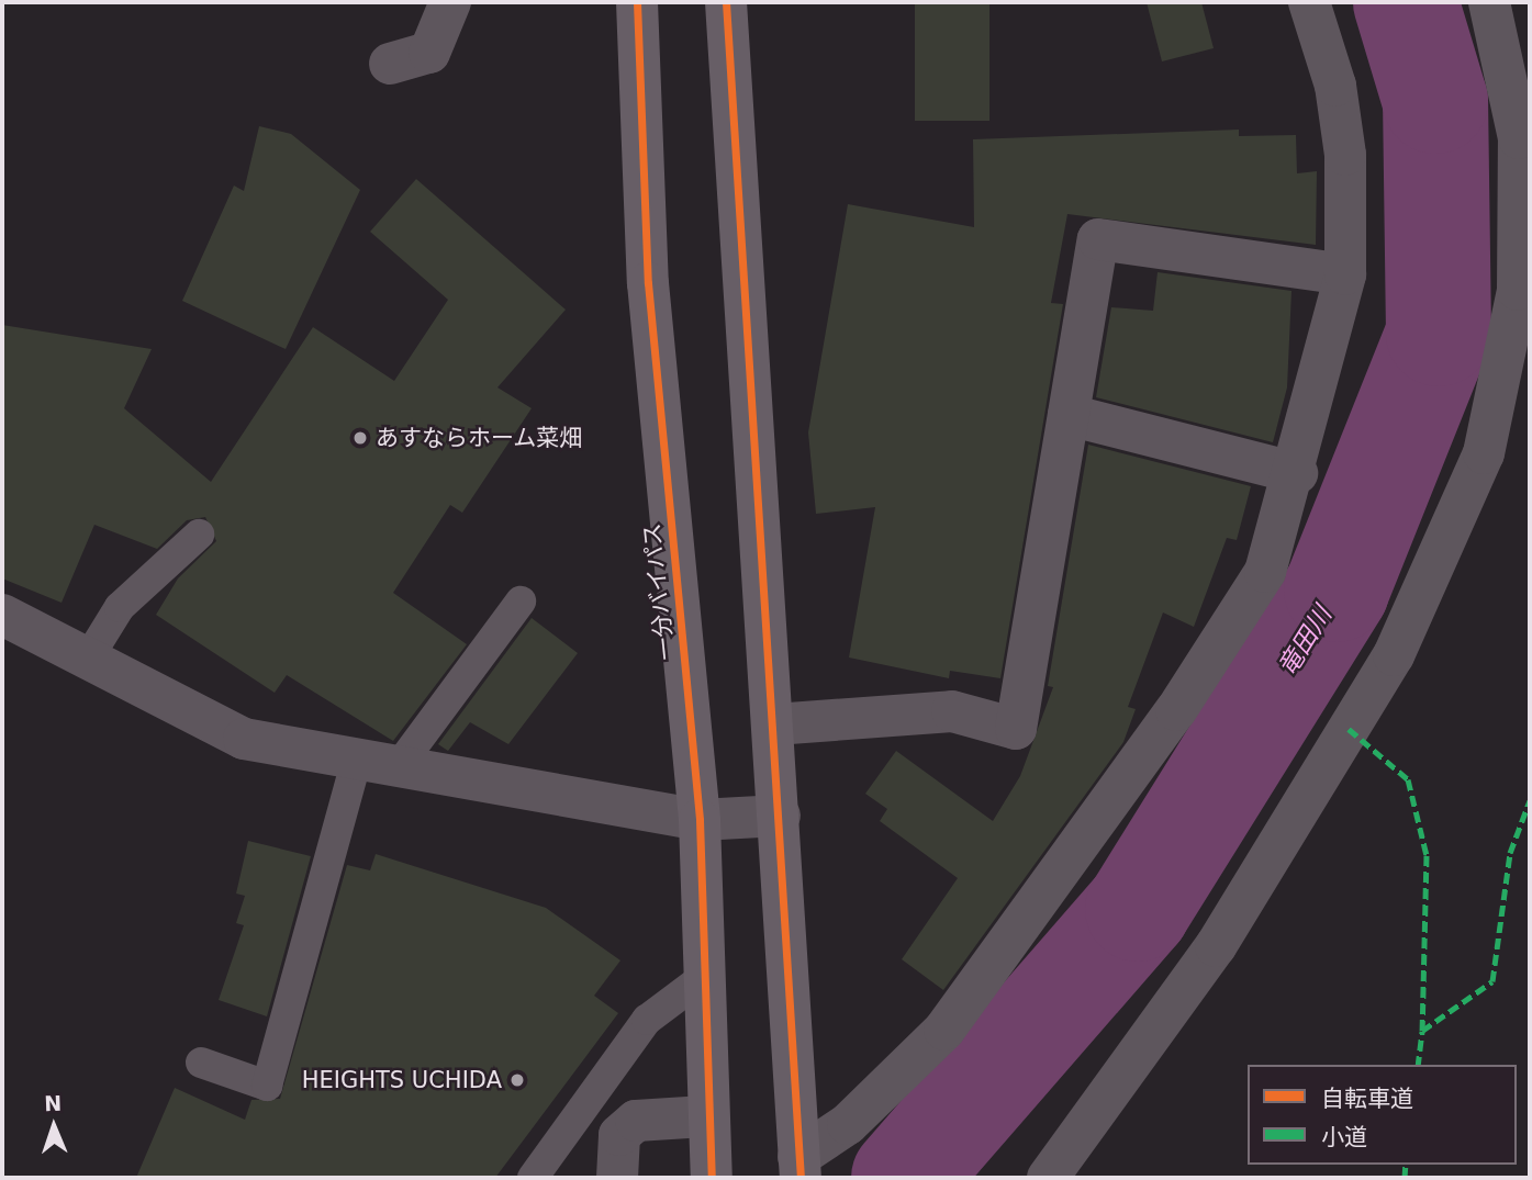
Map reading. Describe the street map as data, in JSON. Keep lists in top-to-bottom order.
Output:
{
  "streets": {
    "highway": ["一分バイパス"]
  },
  "water": ["竜田川"],
  "places": ["あすならホーム菜畑", "HEIGHTS UCHIDA"],
  "legend": ["自転車道", "小道"],
  "north": "top"
}
